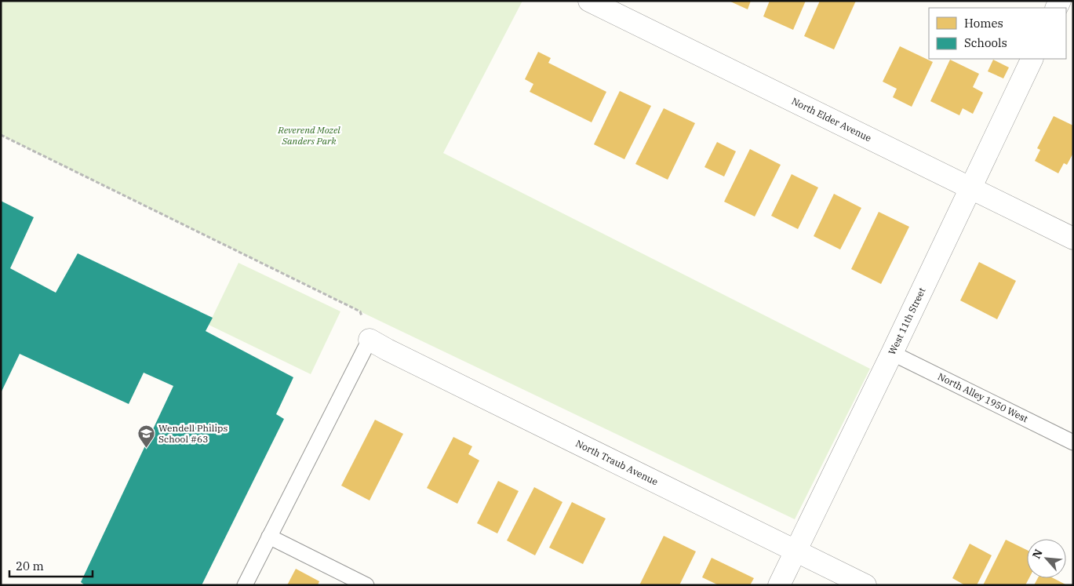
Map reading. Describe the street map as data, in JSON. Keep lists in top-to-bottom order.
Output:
{
  "streets": {
    "street": ["North Elder Avenue", "West 11th Street", "North Traub Avenue"],
    "lane": ["North Alley 1950 West"]
  },
  "crossings": [
    ["North Elder Avenue", "West 11th Street"],
    ["West 11th Street", "North Alley 1950 West"],
    ["West 11th Street", "North Traub Avenue"]
  ],
  "parks": ["Reverend Mozel Sanders Park"],
  "places": {
    "school or university": ["Wendell Philips School #63"]
  },
  "legend": ["Homes", "Schools"],
  "scale_bar": "20 m",
  "north": "top left"
}
